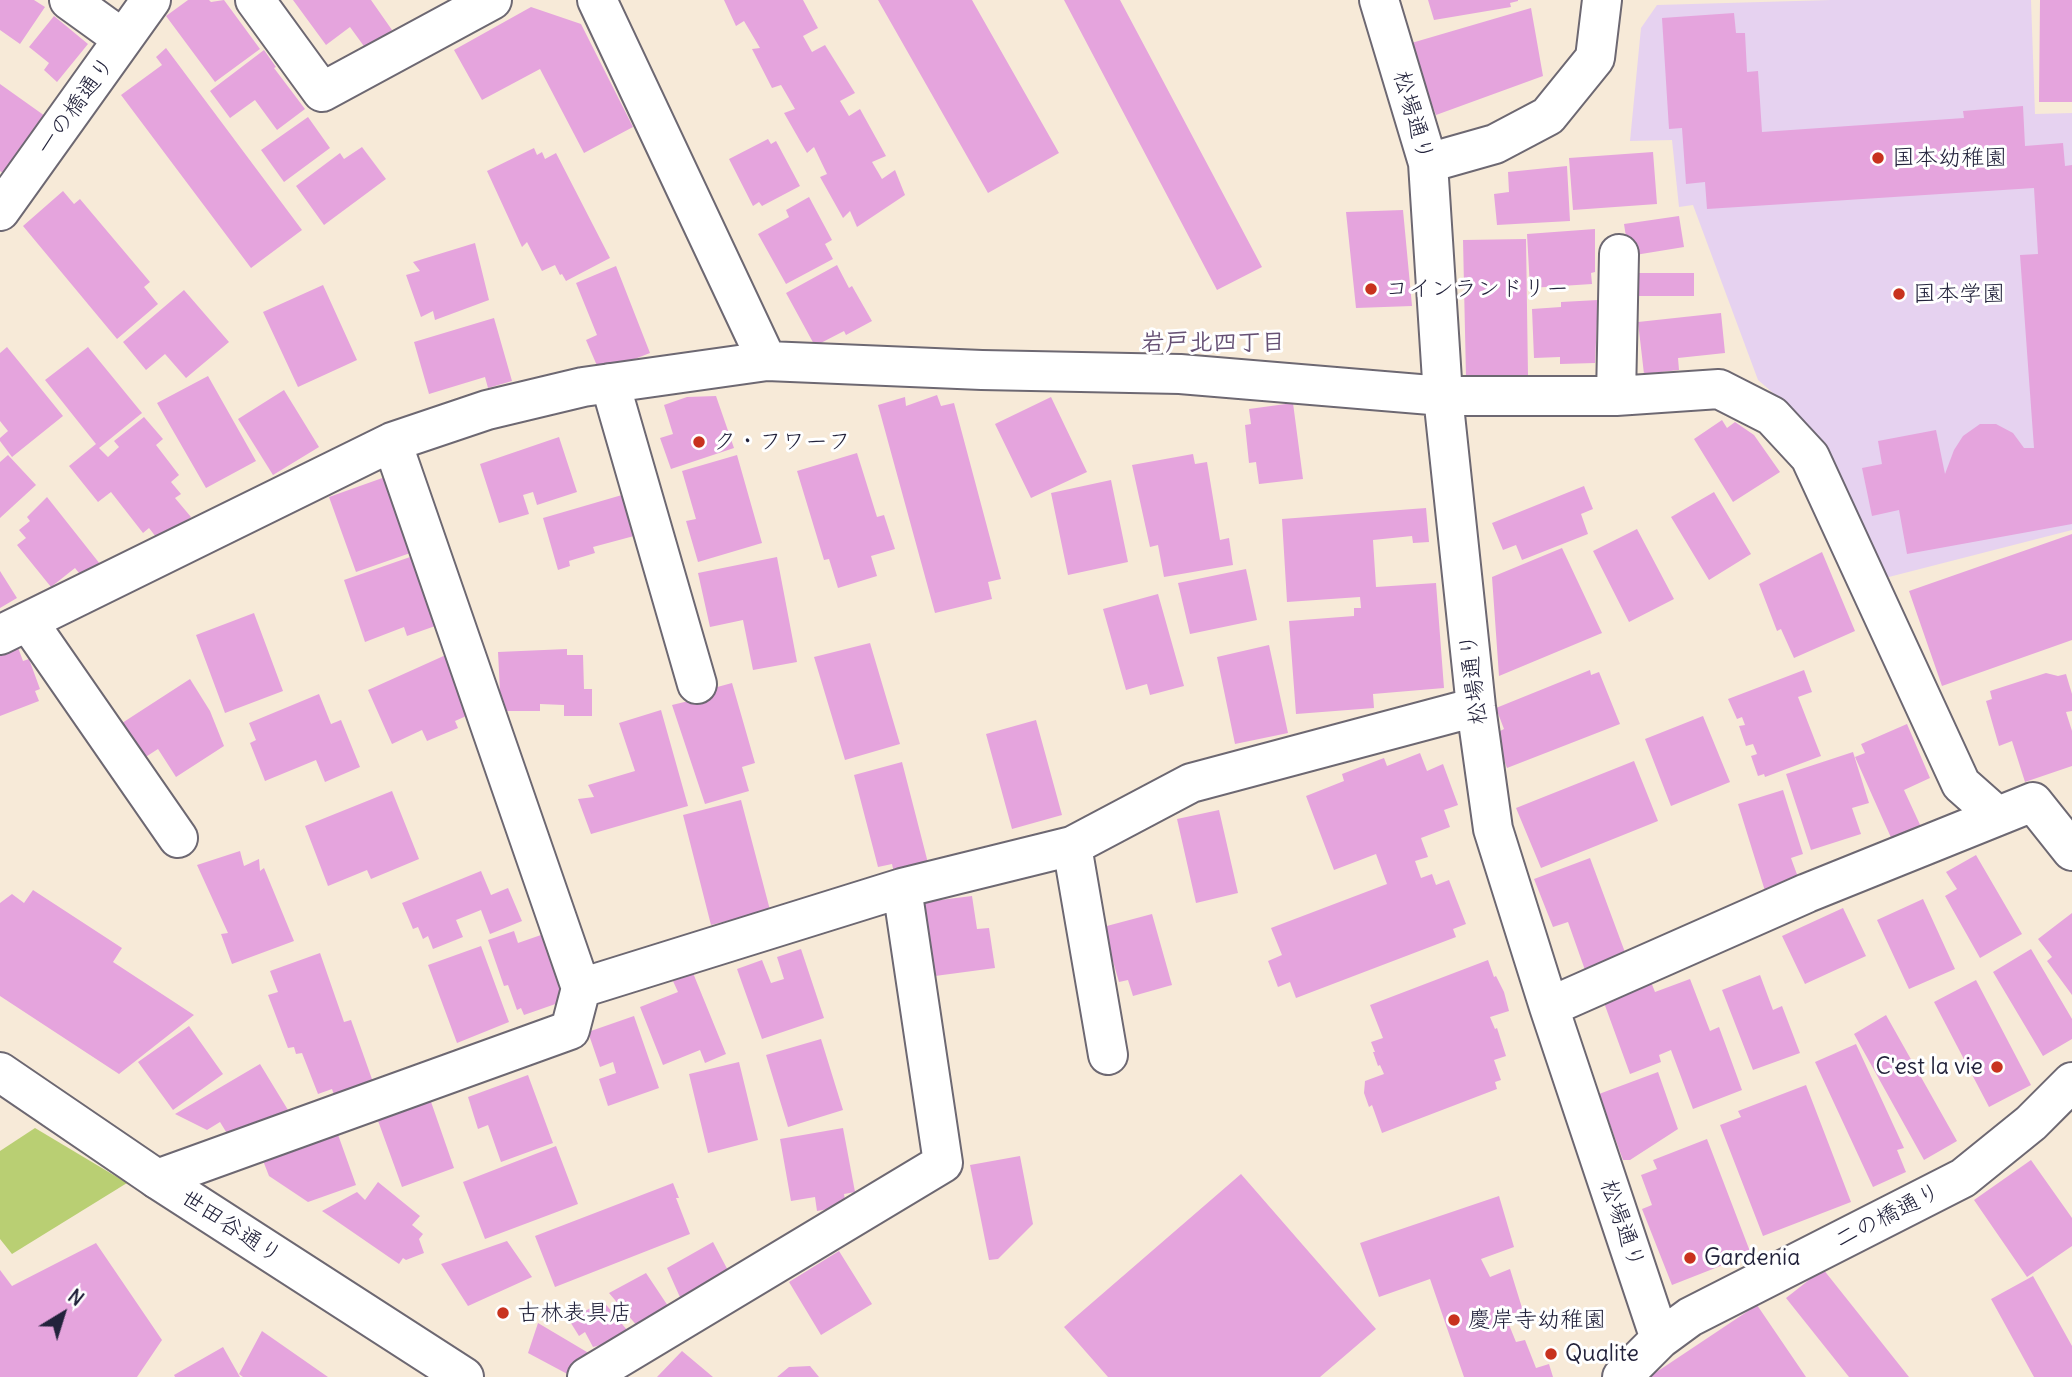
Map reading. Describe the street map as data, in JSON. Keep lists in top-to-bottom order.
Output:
{
  "streets": {
    "street": [
      "一の橋通り",
      "松場通り",
      "二の橋通り",
      "世田谷通り"
    ]
  },
  "crossings": [
    ["松場通り", "二の橋通り"]
  ],
  "districts": ["岩戸北四丁目"],
  "places": [
    "国本幼稚園",
    "コインランドリー",
    "国本学園",
    "ク・フワーフ",
    "C'est la vie",
    "Gardenia",
    "古林表具店",
    "慶岸寺幼稚園",
    "Qualite"
  ],
  "north": "top right"
}
